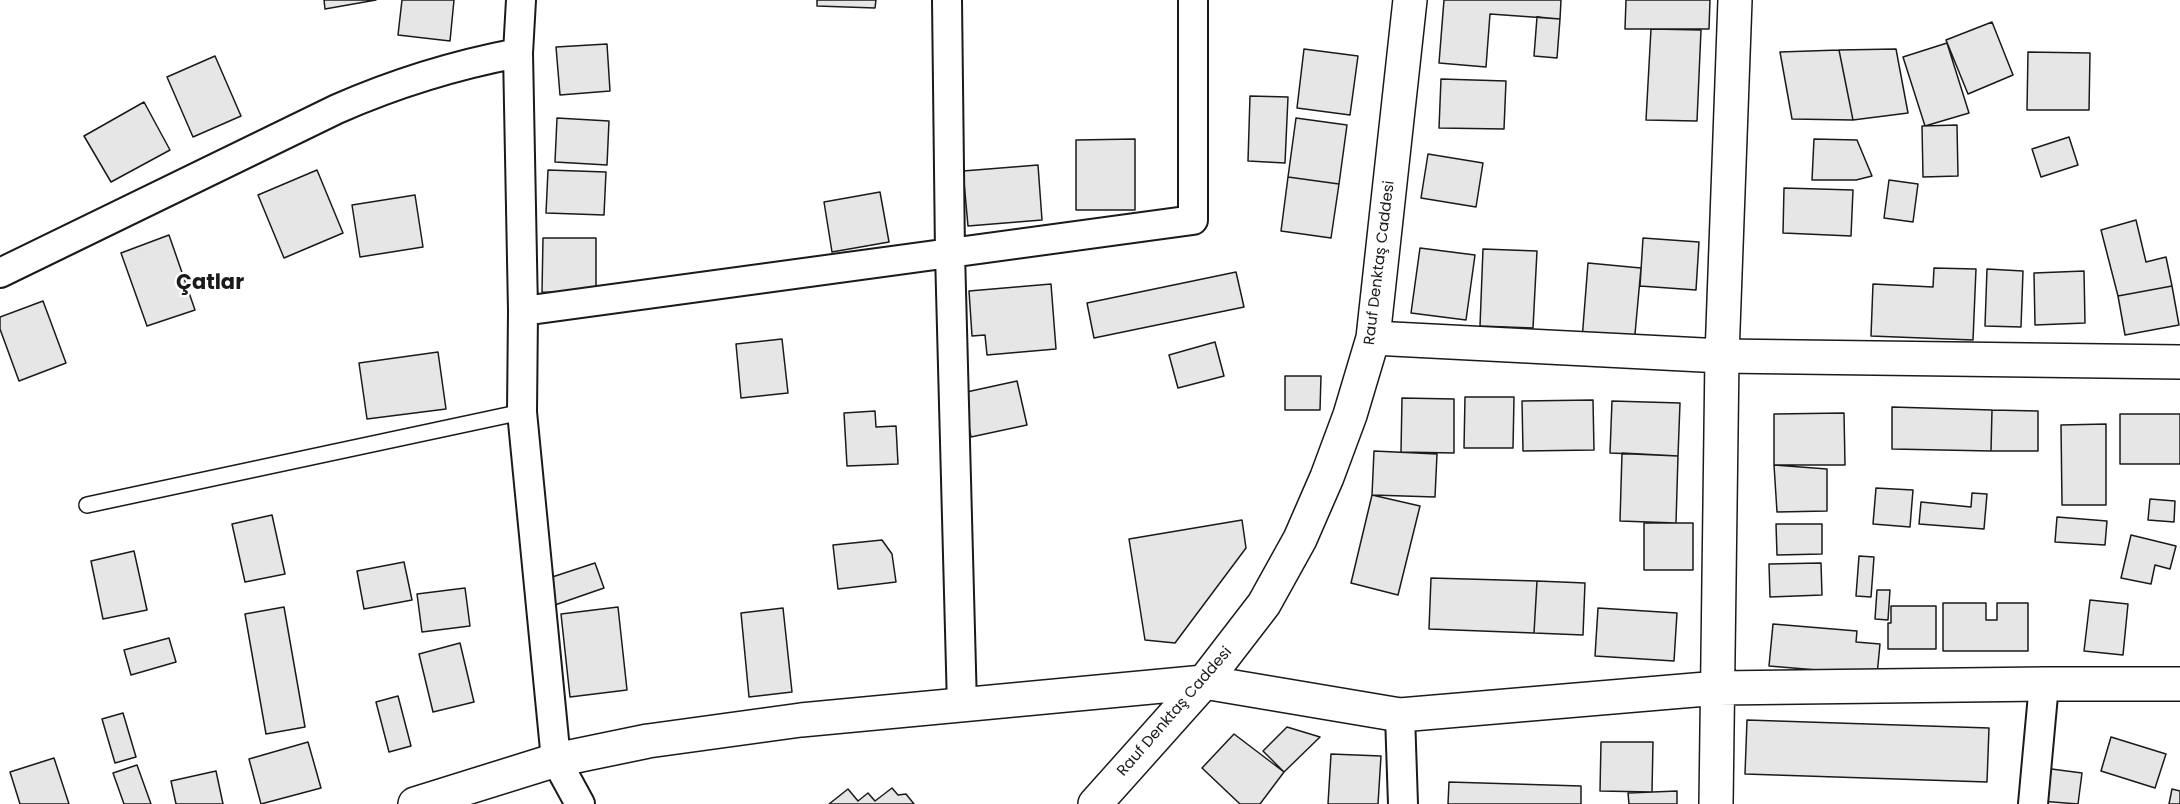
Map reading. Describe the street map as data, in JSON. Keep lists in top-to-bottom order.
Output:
{
  "streets": {
    "street": ["Rauf Denktaş Caddesi"]
  },
  "districts": ["Çatlar"]
}
